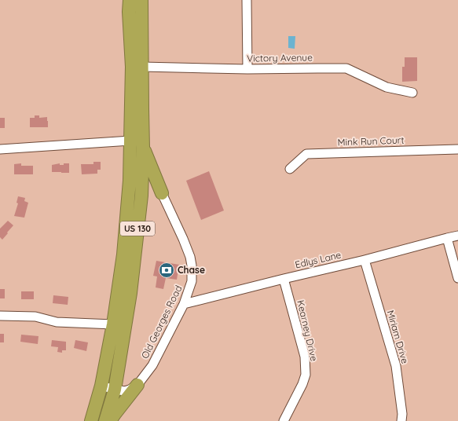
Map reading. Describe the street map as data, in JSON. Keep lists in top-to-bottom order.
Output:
{
  "streets": {
    "highway": ["US 130"],
    "street": [
      "Victory Avenue",
      "Mink Run Court",
      "Edlys Lane",
      "Old Georges Road",
      "Kearney Drive",
      "Miriam Drive"
    ]
  },
  "crossings": [
    ["Victory Avenue", "US 130"],
    ["Edlys Lane", "Old Georges Road"],
    ["Edlys Lane", "Kearney Drive"],
    ["Edlys Lane", "Miriam Drive"]
  ],
  "places": {
    "bank": ["Chase"]
  }
}
